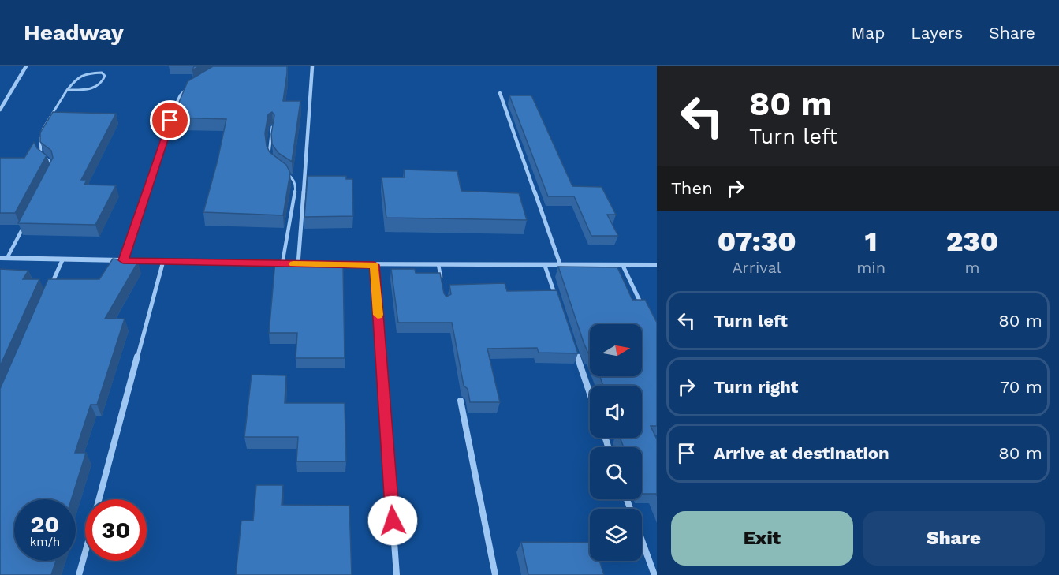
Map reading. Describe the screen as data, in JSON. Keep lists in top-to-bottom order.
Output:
{
  "north": "right",
  "page": {
    "header": "Headway",
    "nav": ["Map", "Layers", "Share"],
    "turn": ["80 m", "Turn left"],
    "then": "Then",
    "eta": [
      "07:30",
      "Arrival",
      "1",
      "min",
      "230",
      "m"
    ],
    "list": [
      {
        "name": "Turn left",
        "value": "80 m"
      },
      {
        "name": "Turn right",
        "value": "70 m"
      },
      {
        "name": "Arrive at destination",
        "value": "80 m"
      }
    ],
    "speed": "20 km/h",
    "limit": "30",
    "buttons": ["Exit", "Share"]
  }
}
